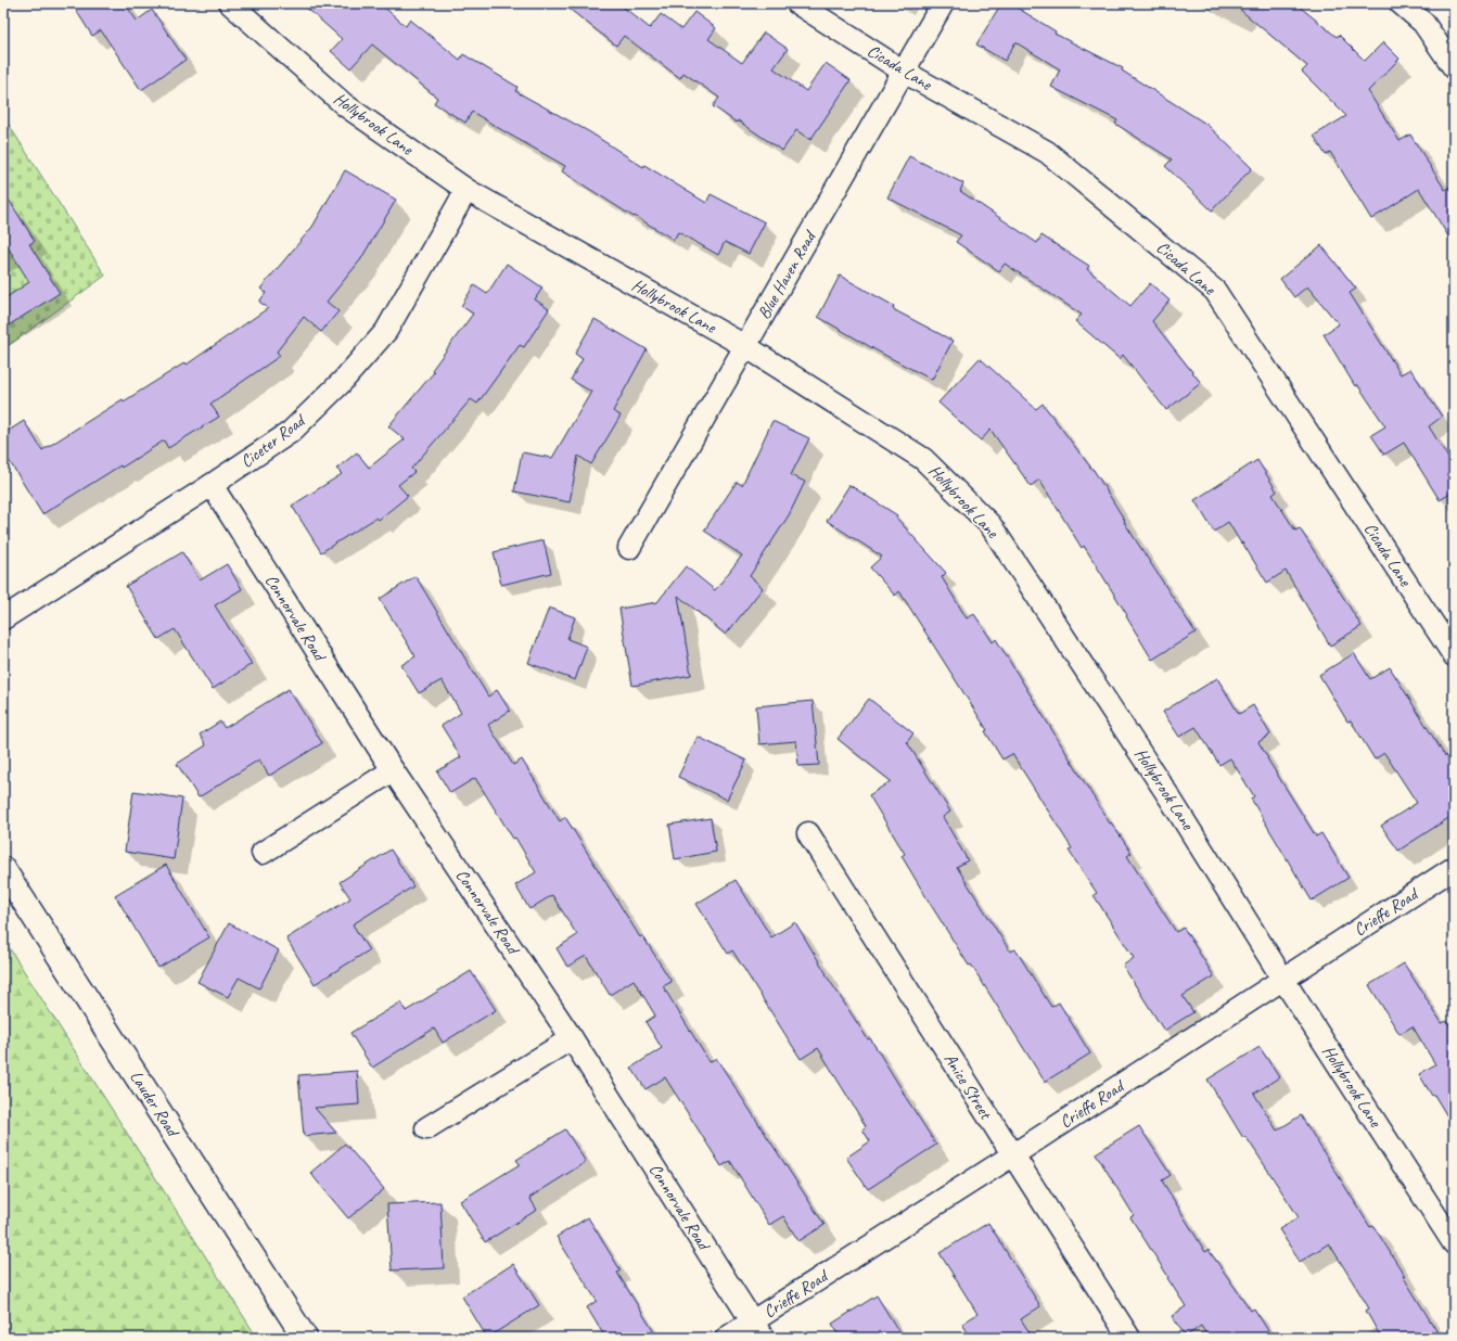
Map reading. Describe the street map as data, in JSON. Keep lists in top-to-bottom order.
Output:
{
  "streets": {
    "main road": ["Lauder Road"],
    "street": [
      "Cicada Lane",
      "Hollybrook Lane",
      "Blue Haven Road",
      "Ciceter Road",
      "Connorvale Road",
      "Crieffe Road",
      "Anice Street"
    ]
  },
  "crossings": [
    ["Cicada Lane", "Blue Haven Road"],
    ["Hollybrook Lane", "Blue Haven Road"],
    ["Hollybrook Lane", "Ciceter Road"],
    ["Hollybrook Lane", "Crieffe Road"],
    ["Ciceter Road", "Connorvale Road"],
    ["Connorvale Road", "Crieffe Road"],
    ["Crieffe Road", "Anice Street"]
  ]
}
